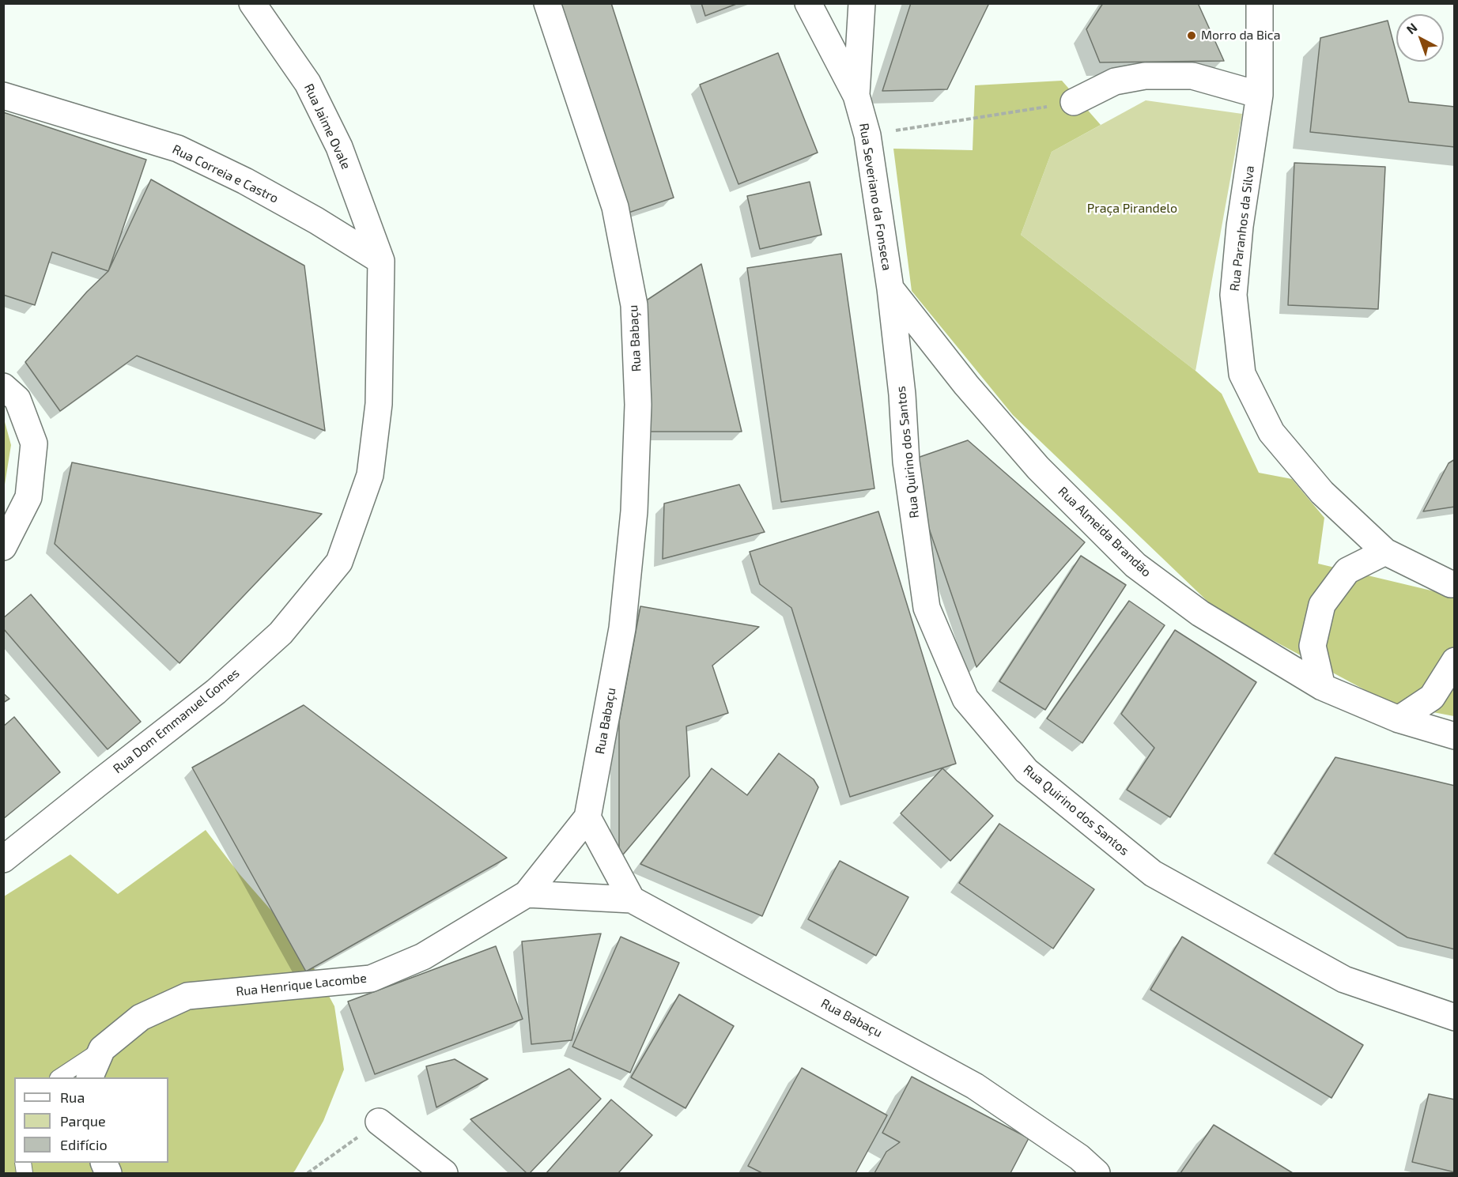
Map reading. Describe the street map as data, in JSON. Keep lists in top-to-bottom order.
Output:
{
  "streets": {
    "street": [
      "Rua Jaime Ovale",
      "Rua Correia e Castro",
      "Rua Severiano da Fonseca",
      "Rua Paranhos da Silva",
      "Rua Babaçu",
      "Rua Quirino dos Santos",
      "Rua Almeida Brandão",
      "Rua Dom Emmanuel Gomes",
      "Rua Henrique Lacombe"
    ]
  },
  "crossings": [
    ["Rua Jaime Ovale", "Rua Correia e Castro"],
    ["Rua Jaime Ovale", "Rua Dom Emmanuel Gomes"],
    ["Rua Correia e Castro", "Rua Dom Emmanuel Gomes"],
    ["Rua Severiano da Fonseca", "Rua Quirino dos Santos"],
    ["Rua Severiano da Fonseca", "Rua Almeida Brandão"],
    ["Rua Babaçu", "Rua Henrique Lacombe"],
    ["Rua Quirino dos Santos", "Rua Almeida Brandão"]
  ],
  "parks": ["Praça Pirandelo"],
  "places": ["Morro da Bica"],
  "legend": ["Rua", "Parque", "Edifício"],
  "north": "top left"
}
